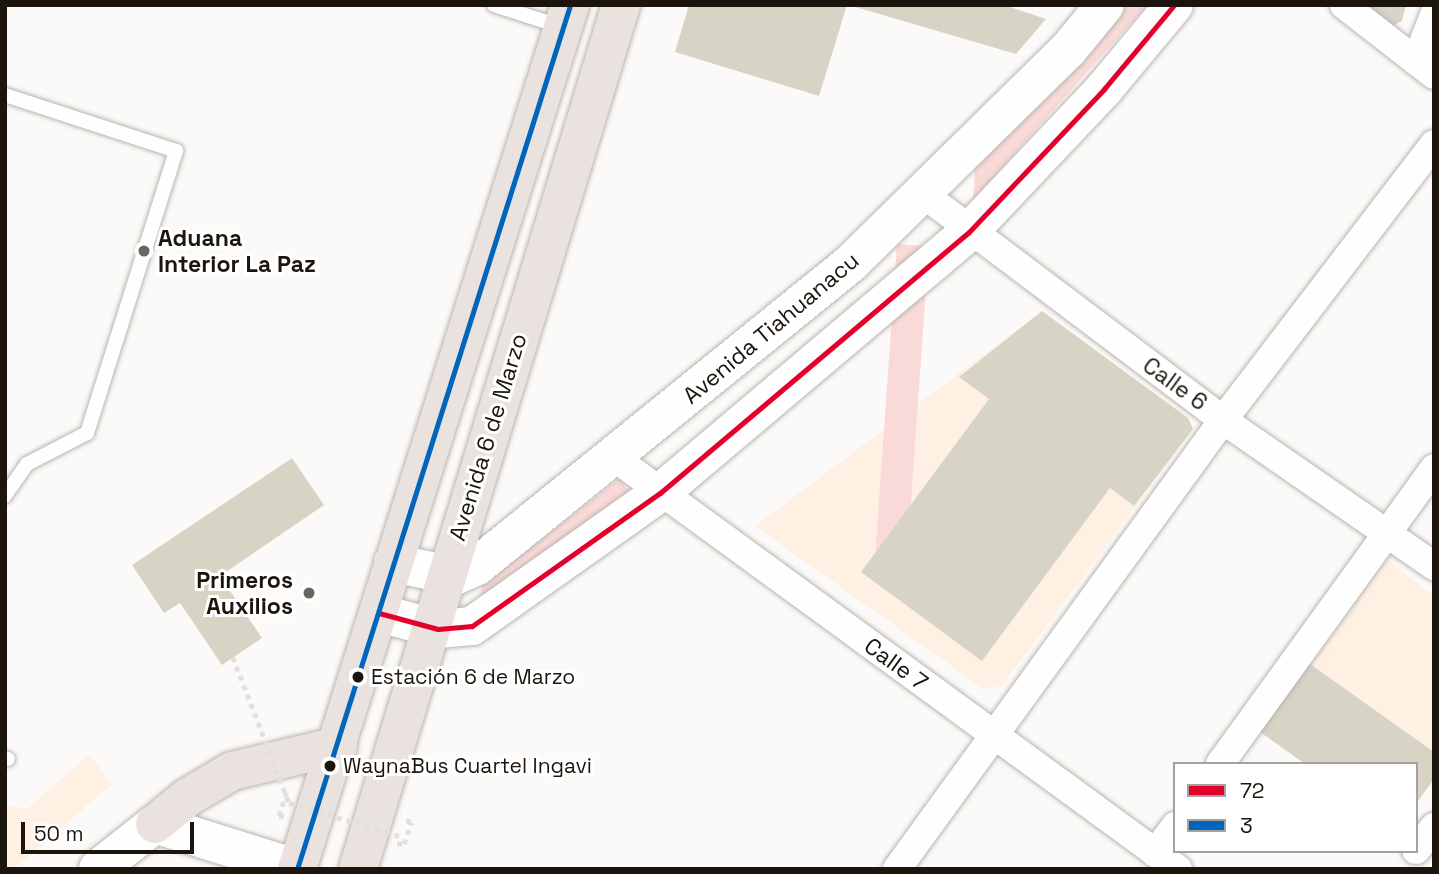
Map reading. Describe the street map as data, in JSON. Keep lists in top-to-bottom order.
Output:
{
  "streets": {
    "highway": ["Avenida 6 de Marzo"],
    "main road": ["Avenida Tiahuanacu"],
    "street": ["Calle 6", "Calle 7"]
  },
  "crossings": [
    ["Avenida Tiahuanacu", "Calle 6"],
    ["Avenida Tiahuanacu", "Avenida 6 de Marzo"],
    ["Avenida Tiahuanacu", "Calle 7"]
  ],
  "places": [
    "Aduana Interior La Paz",
    "Primeros Auxilios",
    "Estación 6 de Marzo",
    "WaynaBus Cuartel Ingavi"
  ],
  "lines": ["transit line 72", "transit line 3"],
  "legend": ["72", "3"],
  "scale_bar": "50 m"
}
